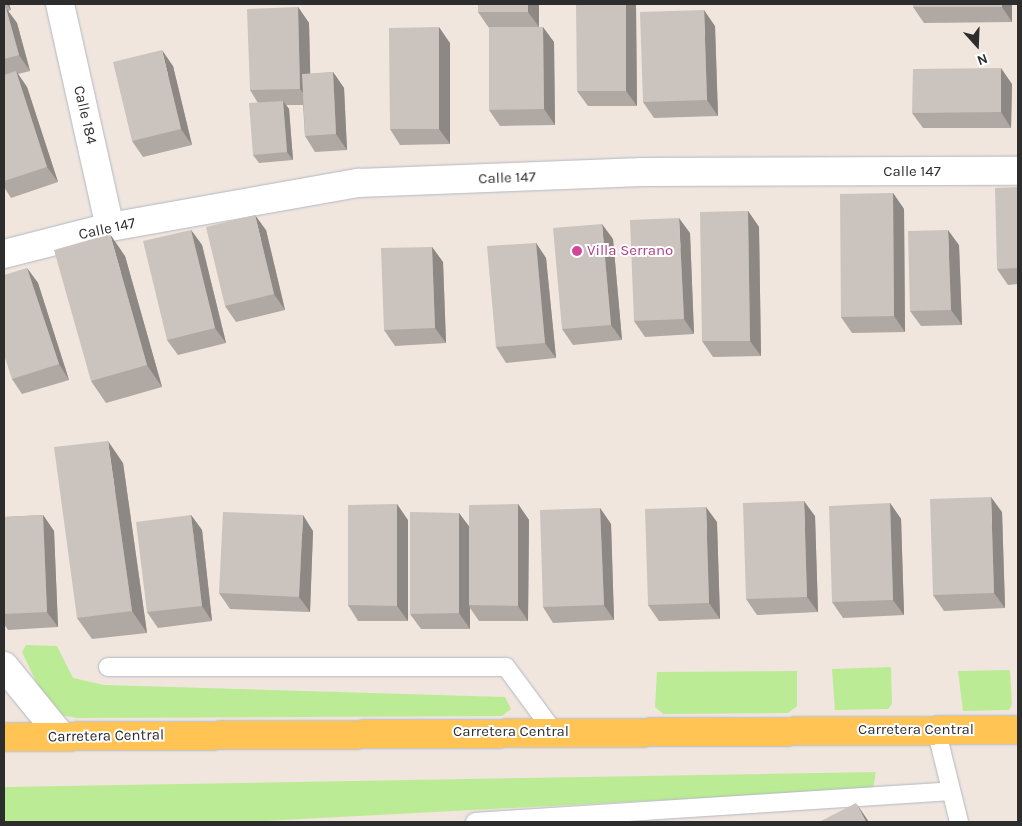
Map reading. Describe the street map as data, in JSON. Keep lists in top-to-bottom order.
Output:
{
  "streets": {
    "main road": ["Carretera Central"],
    "street": ["Calle 184", "Calle 147"]
  },
  "crossings": [
    ["Calle 184", "Calle 147"]
  ],
  "places": ["Villa Serrano"],
  "north": "bottom"
}
